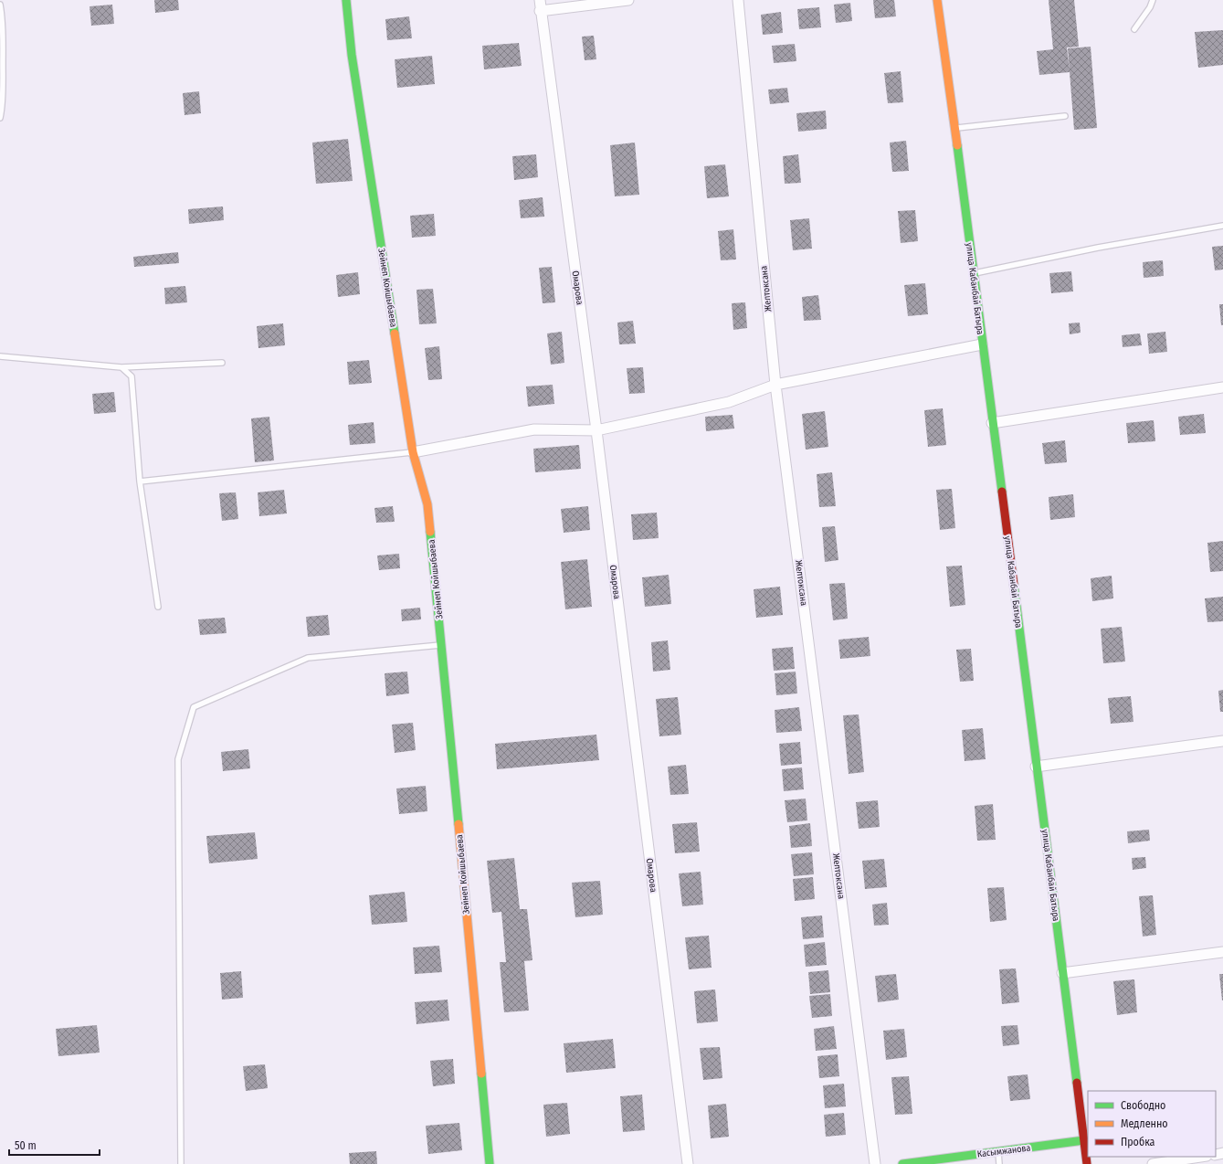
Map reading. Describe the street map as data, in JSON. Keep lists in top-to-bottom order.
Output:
{
  "streets": {
    "street": [
      "Зейнеп Койшыбаева",
      "Омарова",
      "Желтоксана",
      "улица Кабанбай Батыра",
      "Касымжанова"
    ]
  },
  "crossings": [
    ["улица Кабанбай Батыра", "Касымжанова"]
  ],
  "legend": ["Свободно", "Медленно", "Пробка"],
  "scale_bar": "50 m"
}
